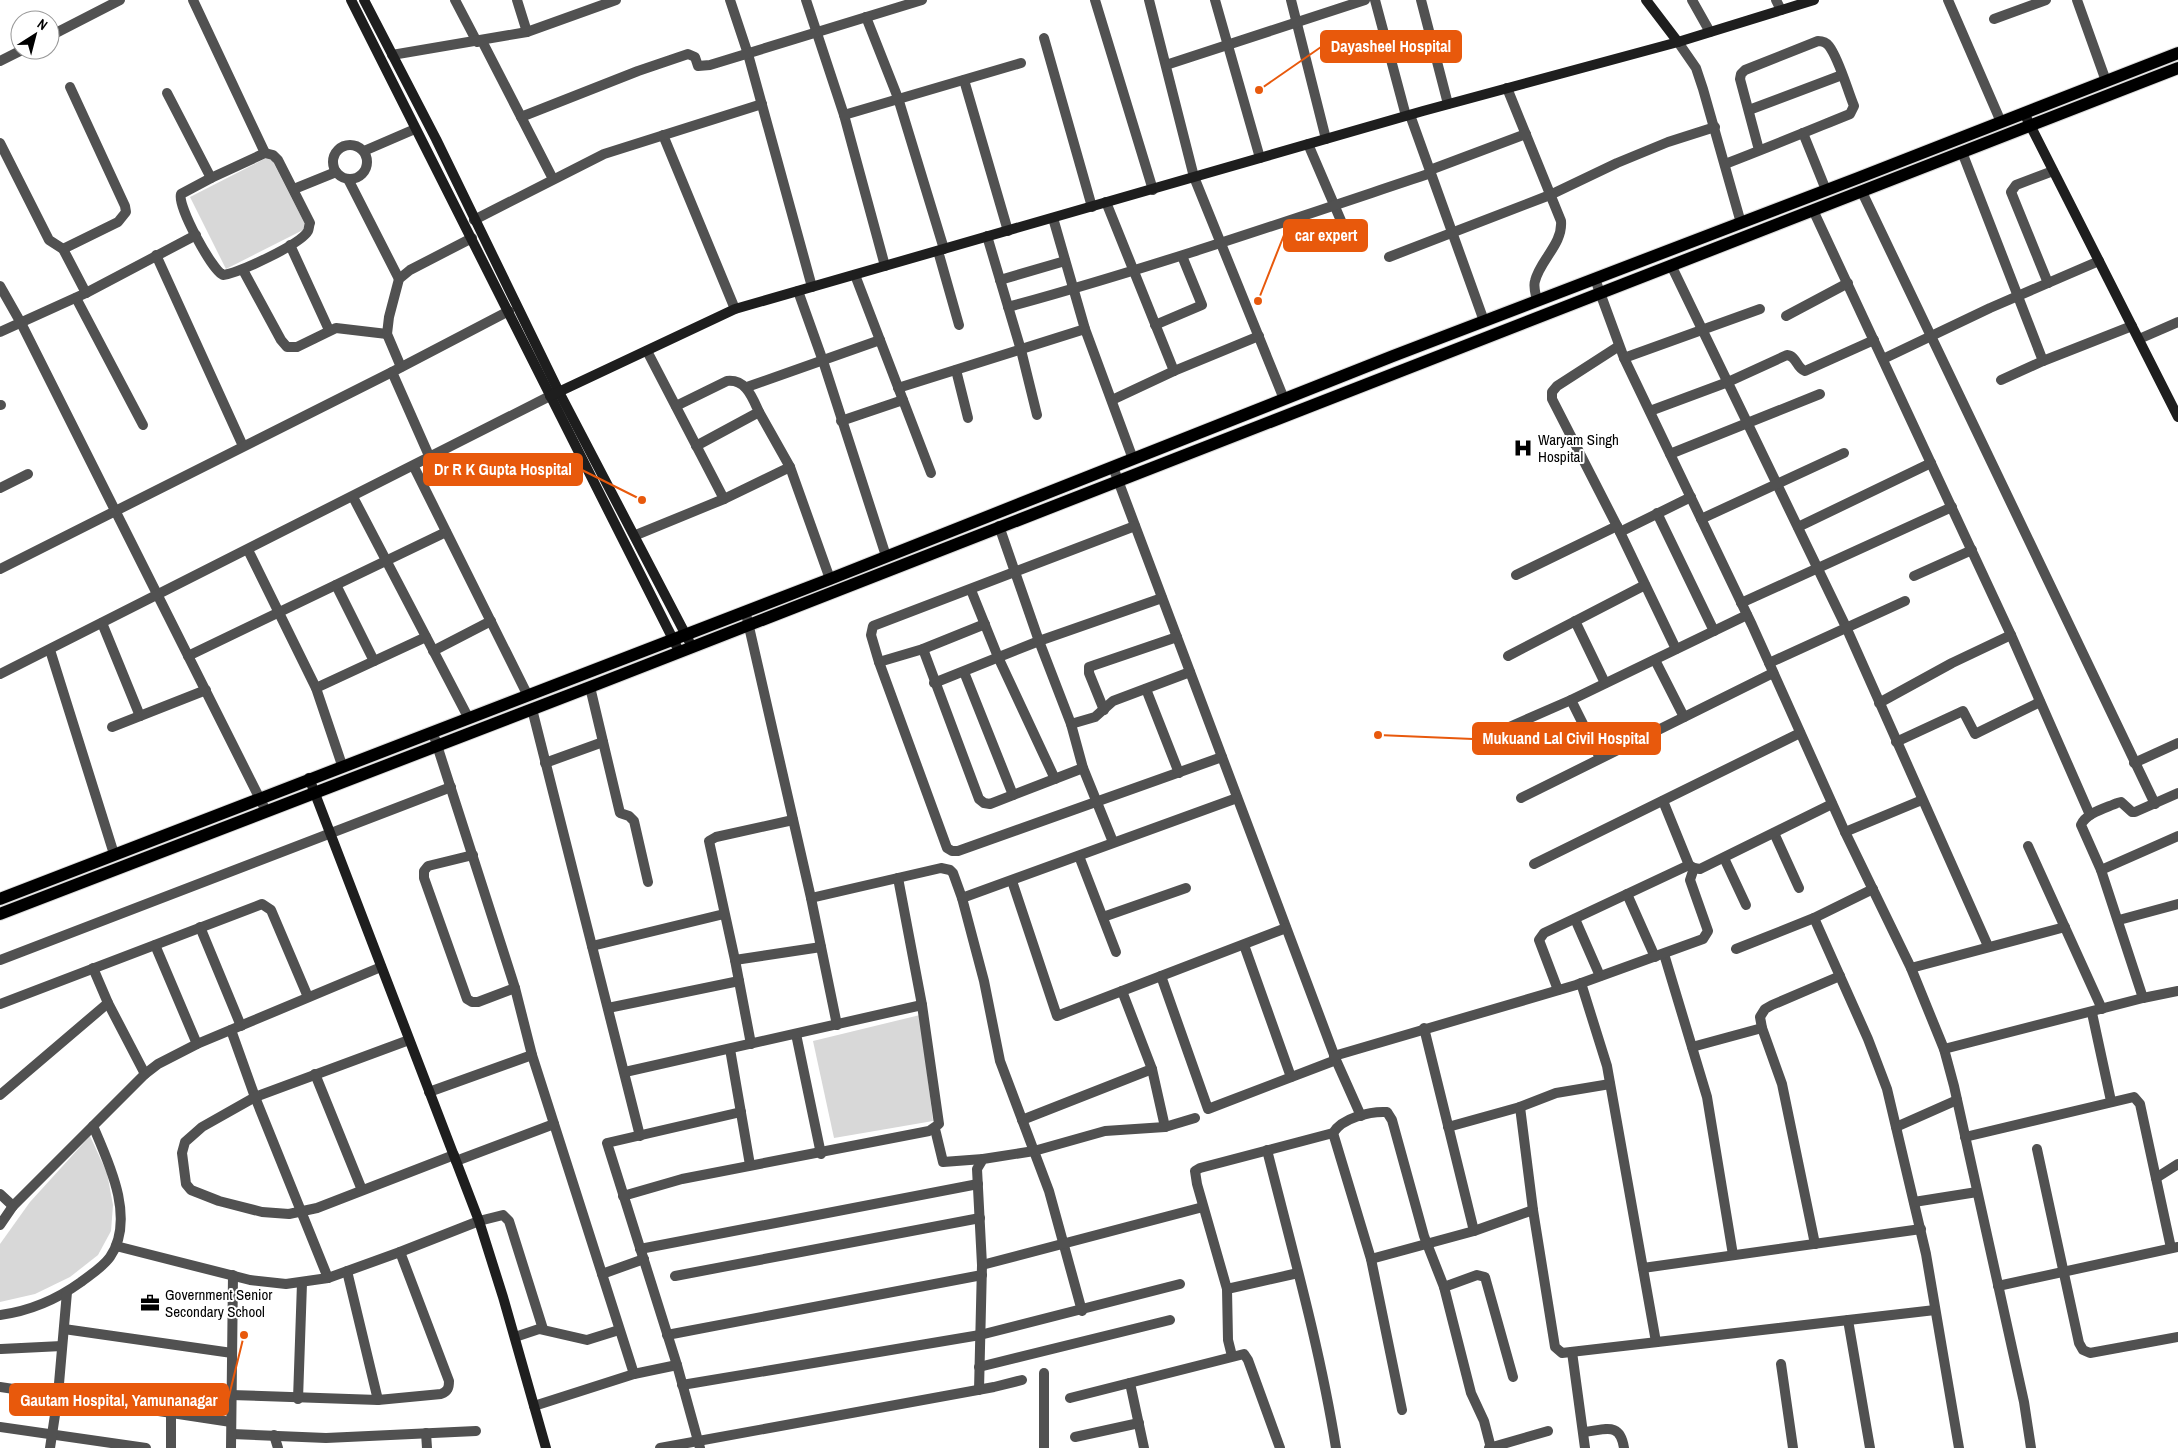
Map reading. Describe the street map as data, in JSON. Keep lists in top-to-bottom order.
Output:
{
  "places": {
    "other": [
      "Dayasheel Hospital",
      "car expert",
      "Dr R K Gupta Hospital",
      "Mukuand Lal Civil Hospital",
      "Gautam Hospital, Yamunanagar"
    ],
    "hospital": ["Waryam Singh Hospital"],
    "office": ["Government Senior Secondary School"]
  },
  "north": "top right"
}
